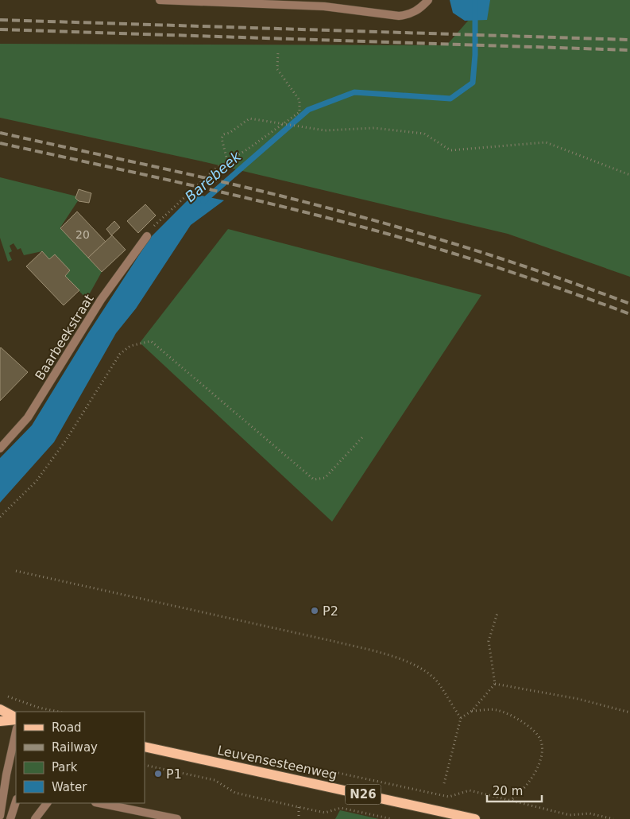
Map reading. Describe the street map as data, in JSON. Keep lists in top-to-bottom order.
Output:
{
  "streets": {
    "main road": ["Leuvensesteenweg", "N26"],
    "street": ["Baarbeekstraat"]
  },
  "water": ["Barebeek"],
  "places": ["P2", "P1"],
  "house_numbers": ["20"],
  "legend": [
    "Road",
    "Railway",
    "Park",
    "Water"
  ],
  "scale_bar": "20 m"
}
